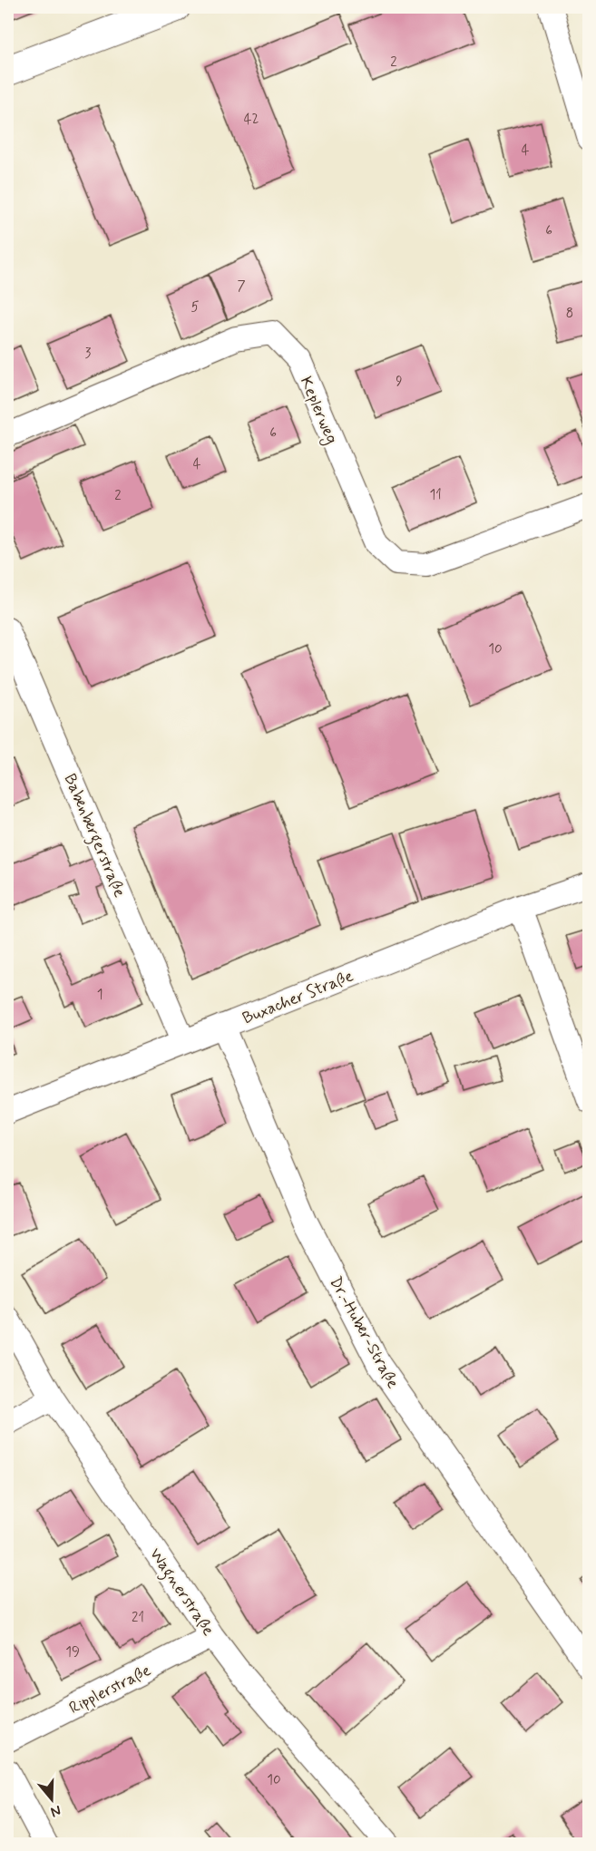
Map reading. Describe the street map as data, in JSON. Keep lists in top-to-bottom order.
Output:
{
  "streets": {
    "street": [
      "Keplerweg",
      "Babenbergerstraße",
      "Buxacher Straße",
      "Dr.-Huber-Straße",
      "Wagnerstraße",
      "Ripplerstraße"
    ]
  },
  "crossings": [
    ["Babenbergerstraße", "Buxacher Straße"],
    ["Buxacher Straße", "Dr.-Huber-Straße"],
    ["Wagnerstraße", "Ripplerstraße"]
  ],
  "house_numbers": [
    "2",
    "42",
    "4",
    "6",
    "7",
    "5",
    "8",
    "3",
    "9",
    "6",
    "4",
    "11",
    "2",
    "10",
    "1",
    "21",
    "19",
    "10"
  ],
  "north": "bottom"
}
